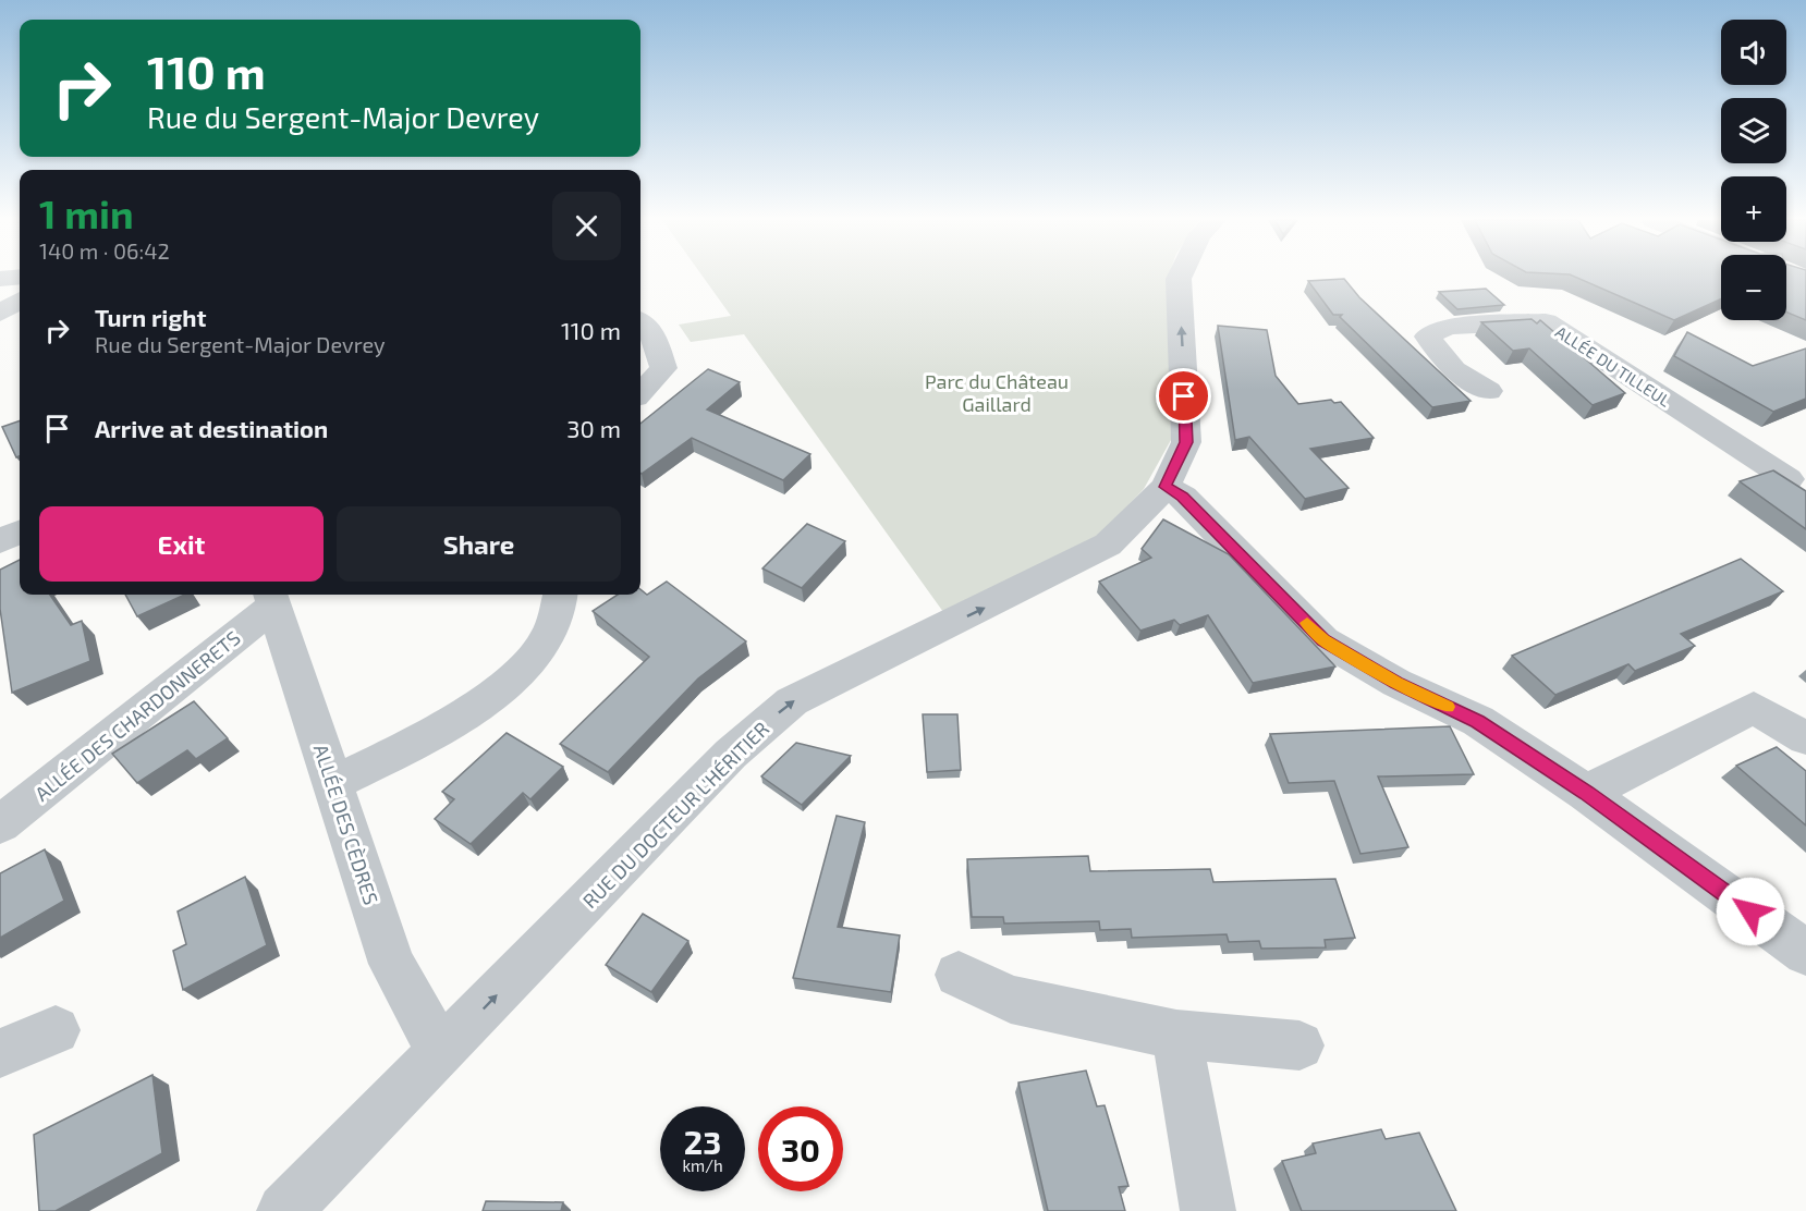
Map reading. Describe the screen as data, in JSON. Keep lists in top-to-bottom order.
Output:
{
  "streets": {
    "street": [
      "ALLÉE DU TILLEUL",
      "ALLÉE DES CHARDONNERETS",
      "RUE DU DOCTEUR L'HÉRITIER",
      "ALLÉE DES CÈDRES"
    ]
  },
  "crossings": [
    ["ALLÉE DES CHARDONNERETS", "ALLÉE DES CÈDRES"],
    ["RUE DU DOCTEUR L'HÉRITIER", "ALLÉE DES CÈDRES"]
  ],
  "one_way": ["RUE DU DOCTEUR L'HÉRITIER"],
  "parks": ["Parc du Château Gaillard"],
  "page": {
    "map_buttons": ["+", "−"],
    "turn": ["110 m", "Rue du Sergent-Major Devrey"],
    "heading": ["1 min", "140 m · 06:42"],
    "list": [
      {
        "name": "Turn right",
        "note": "Rue du Sergent-Major Devrey",
        "value": "110 m"
      },
      {
        "name": "Arrive at destination",
        "value": "30 m"
      }
    ],
    "buttons": ["Exit", "Share"],
    "speed": "23 km/h",
    "limit": "30"
  }
}
